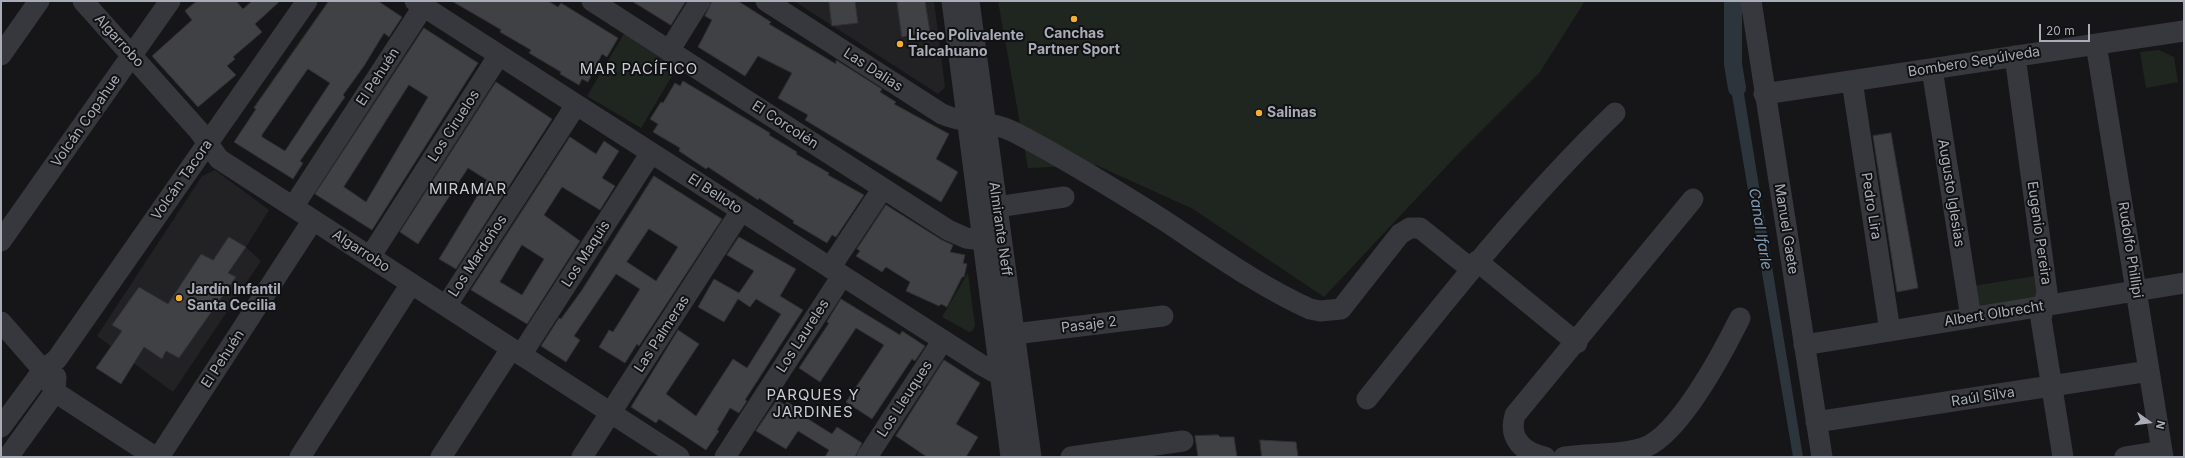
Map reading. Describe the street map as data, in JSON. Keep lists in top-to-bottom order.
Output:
{
  "streets": {
    "street": [
      "Algarrobo",
      "Bombero Sepúlveda",
      "Las Dalias",
      "El Pehuén",
      "Volcán Copahue",
      "El Corcolén",
      "Los Ciruelos",
      "Volcán Tacora",
      "Augusto Iglesias",
      "El Belloto",
      "Pedro Lira",
      "Almirante Neff",
      "Manuel Gaete",
      "Eugenio Pereira",
      "Rudolfo Phillipi",
      "Los Maquis",
      "Los Mardoños",
      "Albert Olbrecht",
      "Pasaje 2",
      "Las Palmeras",
      "Los Laureles",
      "Raúl Silva",
      "Los Lleuques"
    ]
  },
  "crossings": [
    ["Algarrobo", "El Pehuén"],
    ["Algarrobo", "Volcán Copahue"],
    ["Algarrobo", "Los Ciruelos"],
    ["Algarrobo", "Volcán Tacora"],
    ["Algarrobo", "Los Maquis"],
    ["Algarrobo", "Los Mardoños"],
    ["Algarrobo", "Las Palmeras"],
    ["Bombero Sepúlveda", "Augusto Iglesias"],
    ["Bombero Sepúlveda", "Pedro Lira"],
    ["Bombero Sepúlveda", "Manuel Gaete"],
    ["Bombero Sepúlveda", "Eugenio Pereira"],
    ["Bombero Sepúlveda", "Rudolfo Phillipi"],
    ["Las Dalias", "Almirante Neff"],
    ["El Pehuén", "El Belloto"],
    ["El Corcolén", "Almirante Neff"],
    ["El Corcolén", "Los Laureles"],
    ["Los Ciruelos", "El Belloto"],
    ["Augusto Iglesias", "Albert Olbrecht"],
    ["El Belloto", "Almirante Neff"],
    ["El Belloto", "Los Maquis"],
    ["El Belloto", "Los Mardoños"],
    ["El Belloto", "Las Palmeras"],
    ["El Belloto", "Los Laureles"],
    ["El Belloto", "Los Lleuques"],
    ["Pedro Lira", "Albert Olbrecht"],
    ["Almirante Neff", "Pasaje 2"],
    ["Manuel Gaete", "Albert Olbrecht"],
    ["Manuel Gaete", "Raúl Silva"],
    ["Eugenio Pereira", "Albert Olbrecht"],
    ["Eugenio Pereira", "Raúl Silva"],
    ["Rudolfo Phillipi", "Albert Olbrecht"],
    ["Rudolfo Phillipi", "Raúl Silva"]
  ],
  "districts": ["MAR PACÍFICO", "MIRAMAR", "PARQUES Y JARDINES"],
  "water": ["Canal Ifarle"],
  "places": [
    "Canchas Partner Sport",
    "Liceo Polivalente Talcahuano",
    "Salinas",
    "Jardín Infantil Santa Cecilia"
  ],
  "scale_bar": "20 m",
  "north": "right"
}
